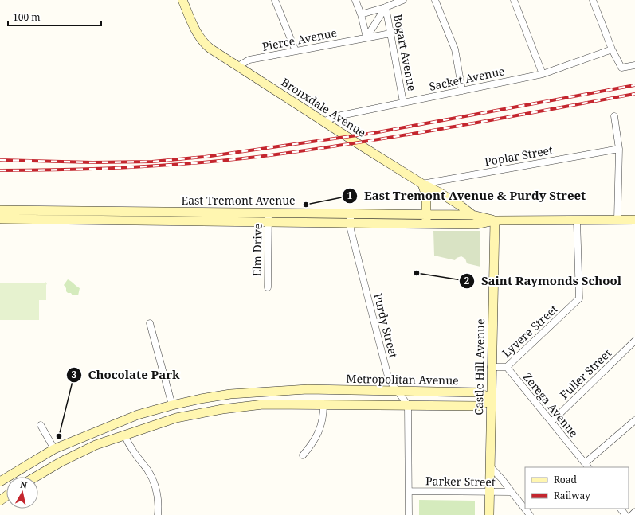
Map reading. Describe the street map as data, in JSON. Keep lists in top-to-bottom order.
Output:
{
  "streets": {
    "main road": [
      "Bronxdale Avenue",
      "East Tremont Avenue",
      "Castle Hill Avenue",
      "Metropolitan Avenue"
    ],
    "street": [
      "Pierce Avenue",
      "Bogart Avenue",
      "Sacket Avenue",
      "Poplar Street",
      "Elm Drive",
      "Purdy Street",
      "Lyvere Street",
      "Fuller Street",
      "Zerega Avenue",
      "Parker Street"
    ]
  },
  "crossings": [
    ["Pierce Avenue", "Bogart Avenue"],
    ["Pierce Avenue", "Bronxdale Avenue"],
    ["Bogart Avenue", "Sacket Avenue"],
    ["Sacket Avenue", "Bronxdale Avenue"],
    ["Bronxdale Avenue", "Poplar Street"],
    ["Bronxdale Avenue", "East Tremont Avenue"],
    ["East Tremont Avenue", "Elm Drive"],
    ["East Tremont Avenue", "Purdy Street"],
    ["East Tremont Avenue", "Lyvere Street"],
    ["East Tremont Avenue", "Castle Hill Avenue"],
    ["Purdy Street", "Metropolitan Avenue"],
    ["Lyvere Street", "Zerega Avenue"],
    ["Castle Hill Avenue", "Metropolitan Avenue"],
    ["Castle Hill Avenue", "Parker Street"],
    ["Fuller Street", "Zerega Avenue"]
  ],
  "places": ["East Tremont Avenue & Purdy Street", "Saint Raymonds School", "Chocolate Park"],
  "legend": ["Road", "Railway"],
  "scale_bar": "100 m",
  "north": "top"
}
